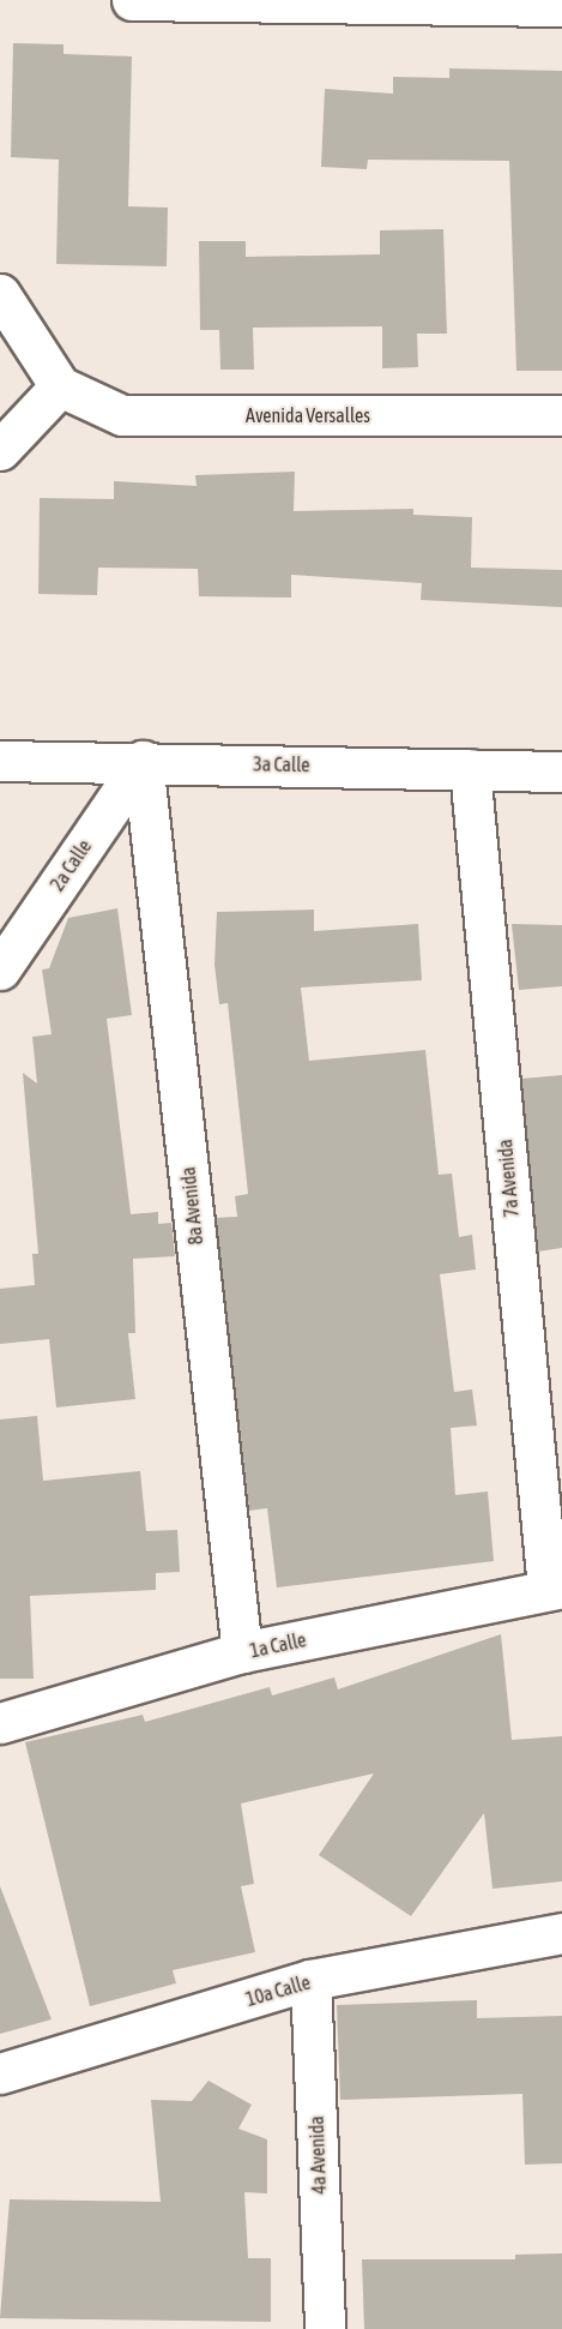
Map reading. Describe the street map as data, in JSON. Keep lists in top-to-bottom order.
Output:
{
  "streets": {
    "street": [
      "Avenida Versalles",
      "3a Calle",
      "2a Calle",
      "7a Avenida",
      "8a Avenida",
      "1a Calle",
      "10a Calle",
      "4a Avenida"
    ]
  },
  "crossings": [
    ["3a Calle", "2a Calle"],
    ["3a Calle", "7a Avenida"],
    ["3a Calle", "8a Avenida"],
    ["2a Calle", "8a Avenida"],
    ["7a Avenida", "1a Calle"],
    ["8a Avenida", "1a Calle"],
    ["10a Calle", "4a Avenida"]
  ]
}
